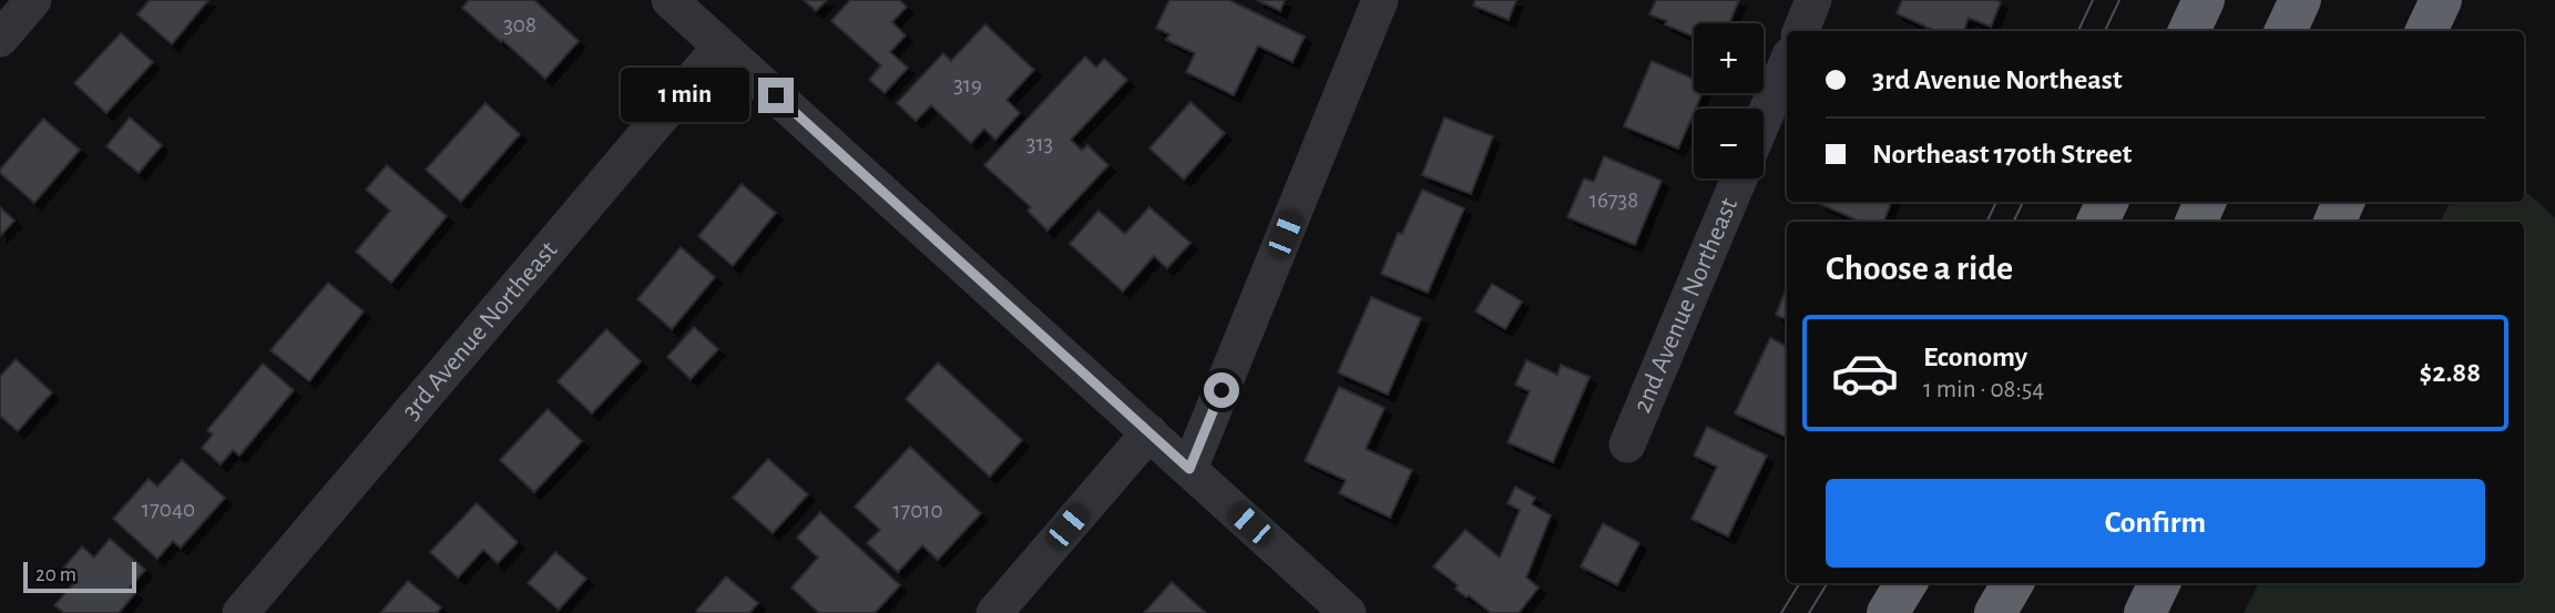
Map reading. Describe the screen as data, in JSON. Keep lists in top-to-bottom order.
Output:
{
  "streets": {
    "street": ["2nd Avenue Northeast", "3rd Avenue Northeast"]
  },
  "house_numbers": [
    "308",
    "319",
    "313",
    "16738",
    "17040",
    "17010"
  ],
  "scale_bar": "20 m",
  "page": {
    "map_buttons": ["+", "−"],
    "banner": ["3rd Avenue Northeast", "Northeast 170th Street"],
    "bubble": "1 min",
    "heading": "Choose a ride",
    "list": [
      {
        "name": "Economy",
        "note": "1 min · 08:54",
        "value": "$2.88"
      }
    ],
    "buttons": "Confirm",
    "scale": "20 m"
  }
}
